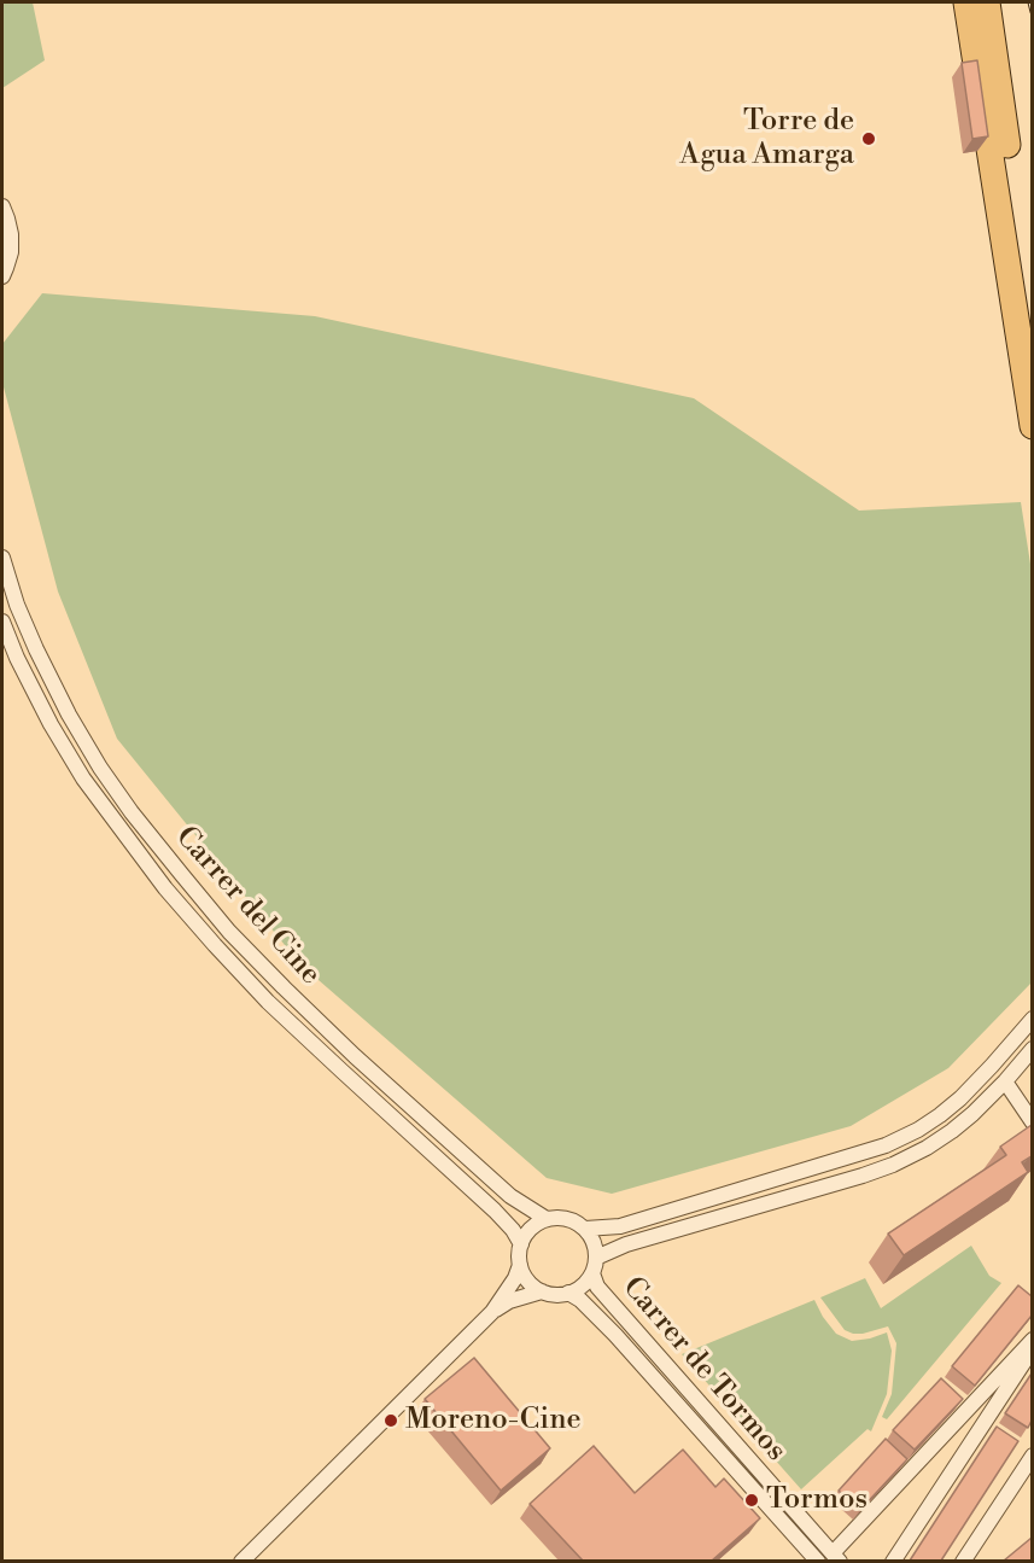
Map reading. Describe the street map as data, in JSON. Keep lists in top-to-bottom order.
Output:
{
  "streets": {
    "street": ["Carrer del Cine", "Carrer de Tormos"]
  },
  "crossings": [
    ["Carrer del Cine", "Carrer de Tormos"]
  ],
  "places": ["Torre de Agua Amarga", "Moreno-Cine", "Tormos"]
}
